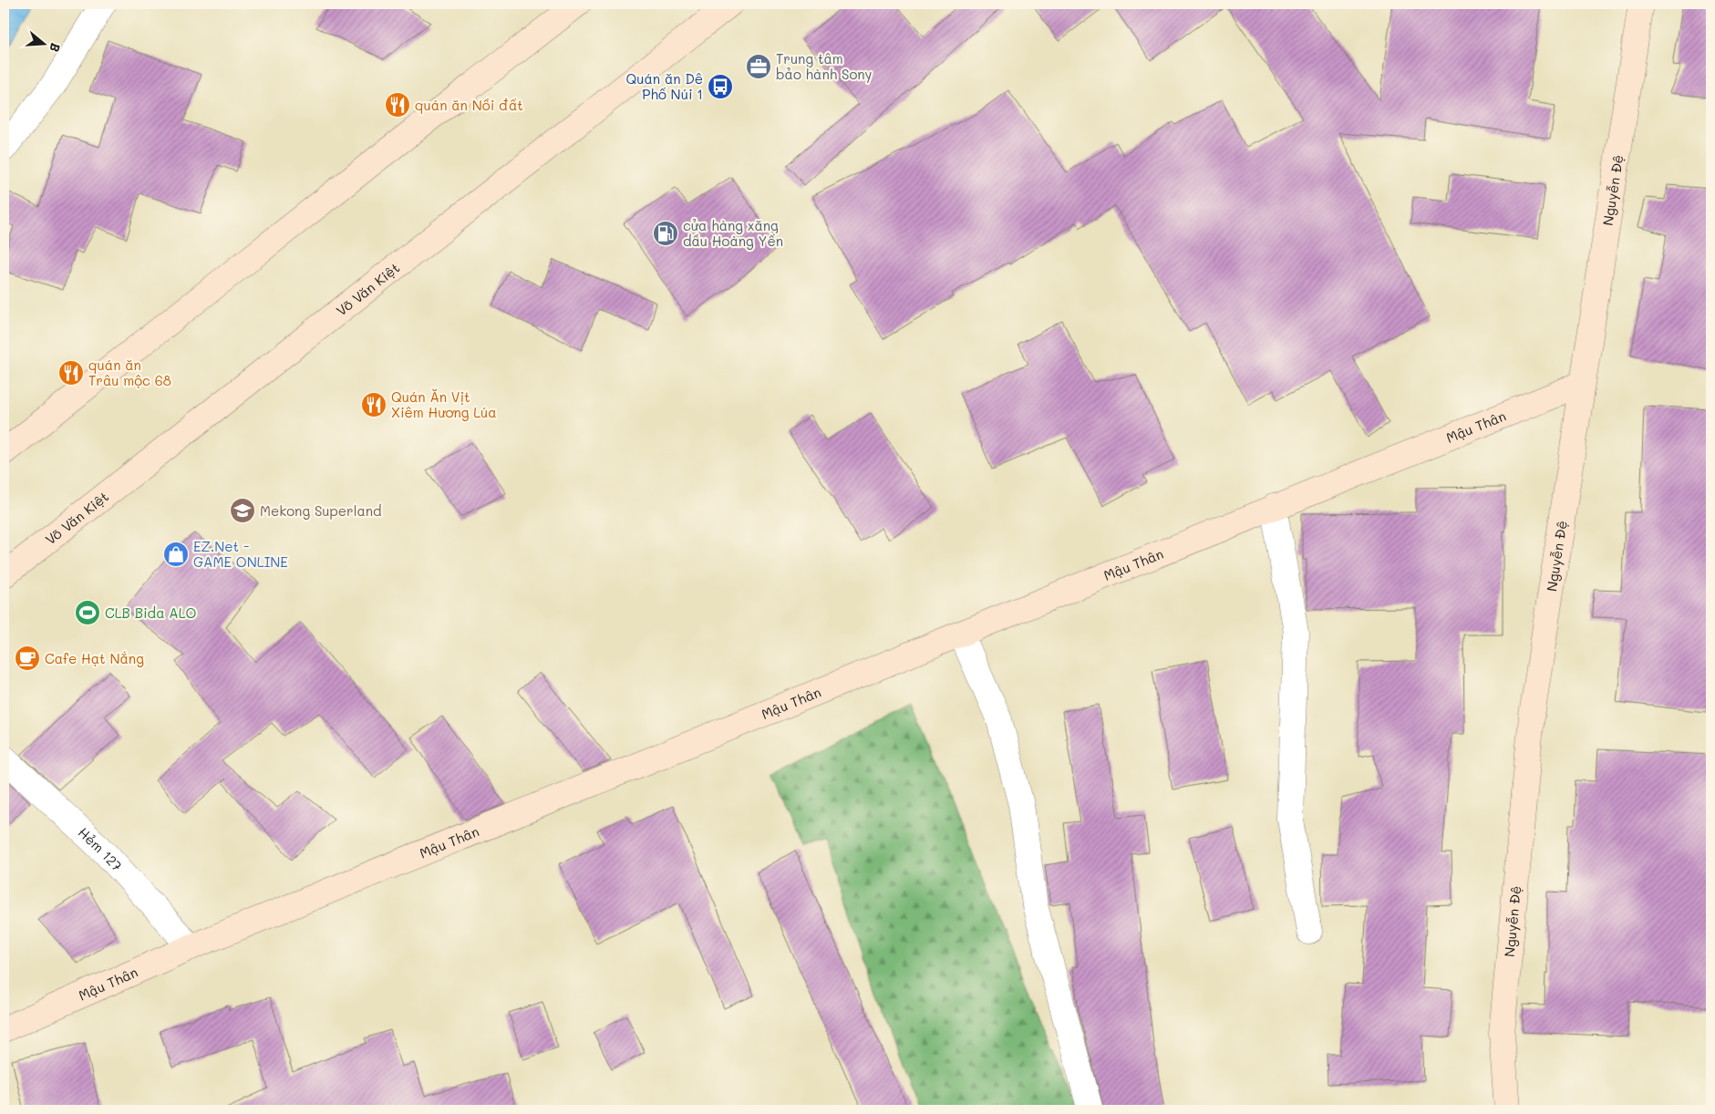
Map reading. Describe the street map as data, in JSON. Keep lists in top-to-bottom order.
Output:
{
  "streets": {
    "street": [
      "Nguyễn Đệ",
      "Võ Văn Kiệt",
      "Mậu Thân",
      "Hẻm 127"
    ]
  },
  "crossings": [
    ["Nguyễn Đệ", "Mậu Thân"],
    ["Mậu Thân", "Hẻm 127"]
  ],
  "places": {
    "office": ["Trung tâm bảo hành Sony"],
    "bus stop": ["Quán ăn Dê Phố Núi 1"],
    "restaurant": ["quán ăn Nồi đất", "quán ăn Trâu mộc 68", "Quán Ăn Vịt Xiêm Hương Lúa"],
    "fuel station": ["cửa hàng xăng dầu Hoàng Yến"],
    "school or university": ["Mekong Superland"],
    "shop": ["EZ.Net - GAME ONLINE"],
    "sports": ["CLB Bida ALO"],
    "cafe": ["Cafe Hạt Nắng"]
  },
  "north": "right"
}
